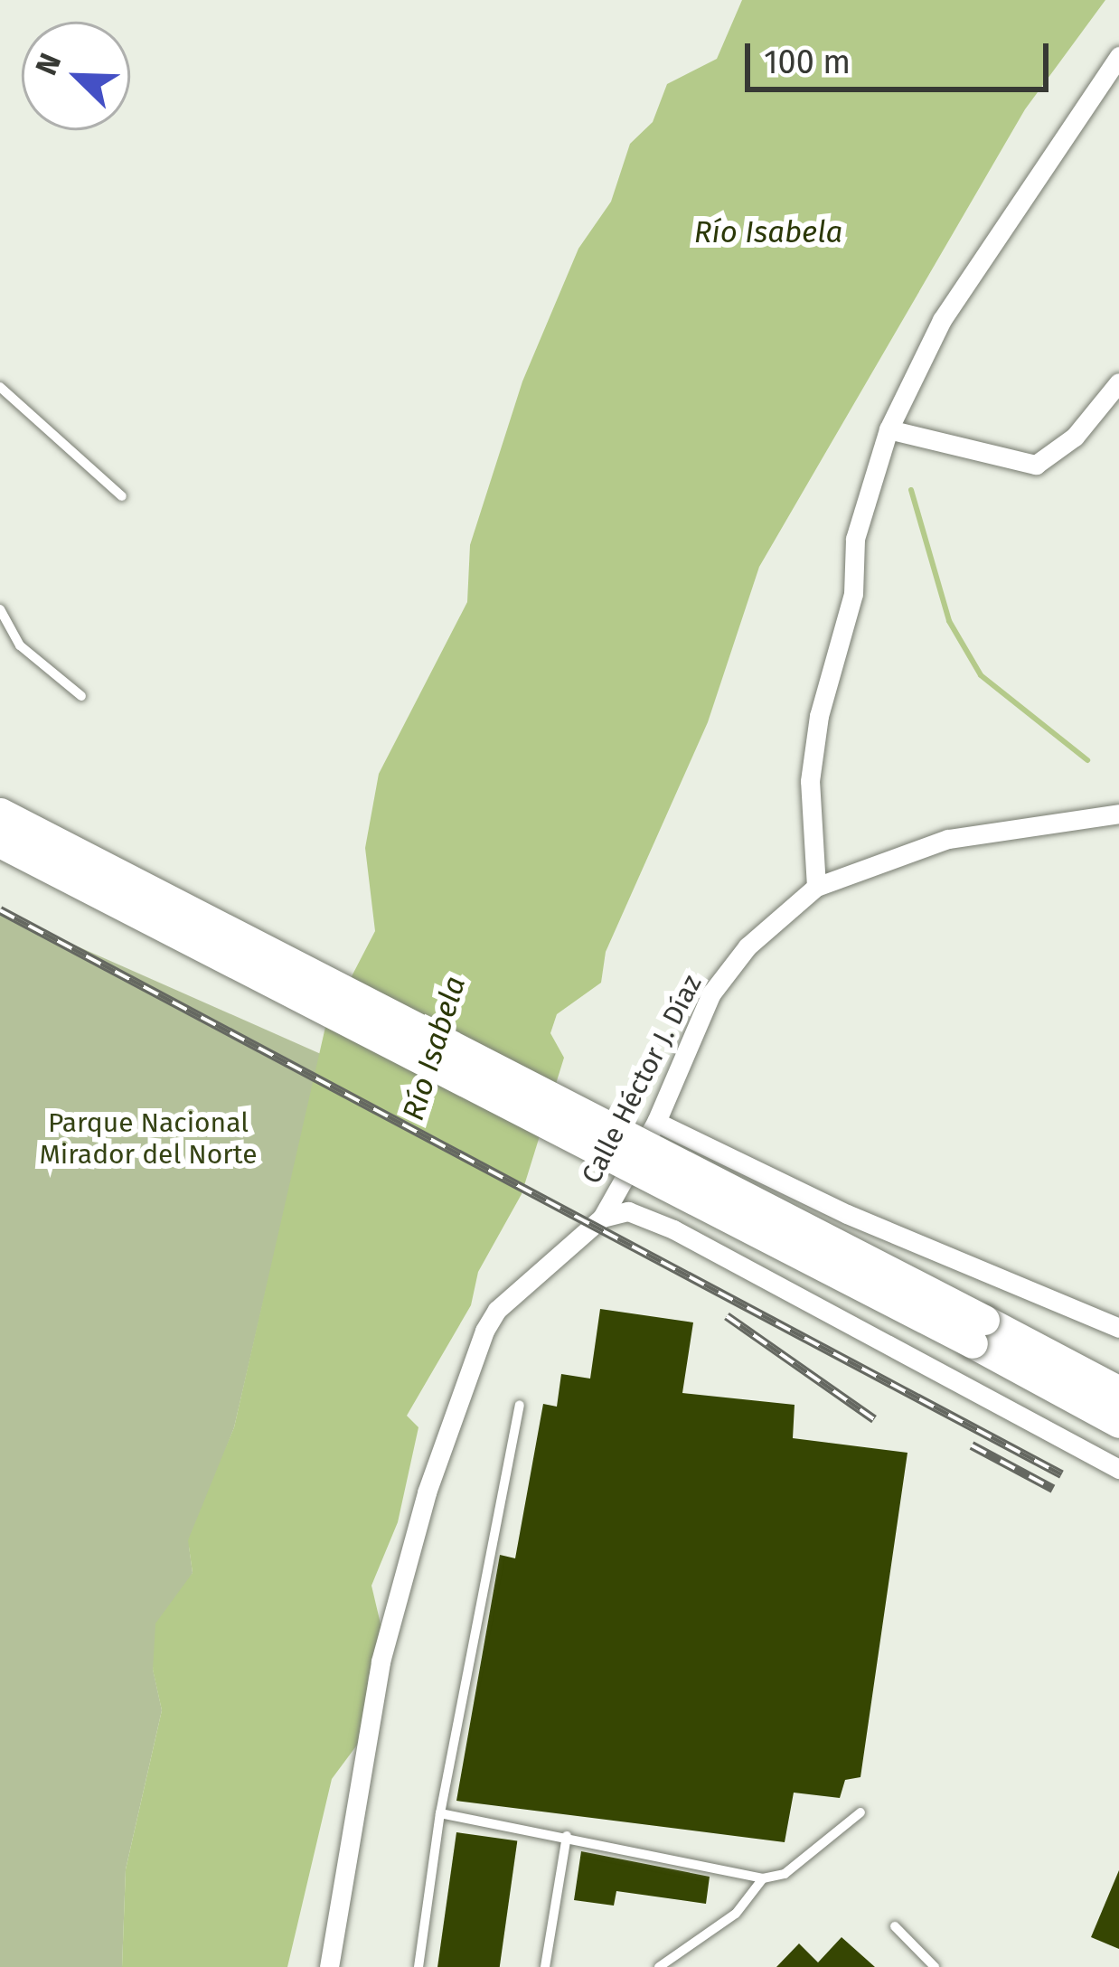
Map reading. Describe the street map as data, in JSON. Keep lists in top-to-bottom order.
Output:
{
  "streets": {
    "street": ["Calle Héctor J. Díaz"]
  },
  "water": ["Río Isabela"],
  "parks": ["Parque Nacional Mirador del Norte"],
  "scale_bar": "100 m",
  "north": "top left"
}
